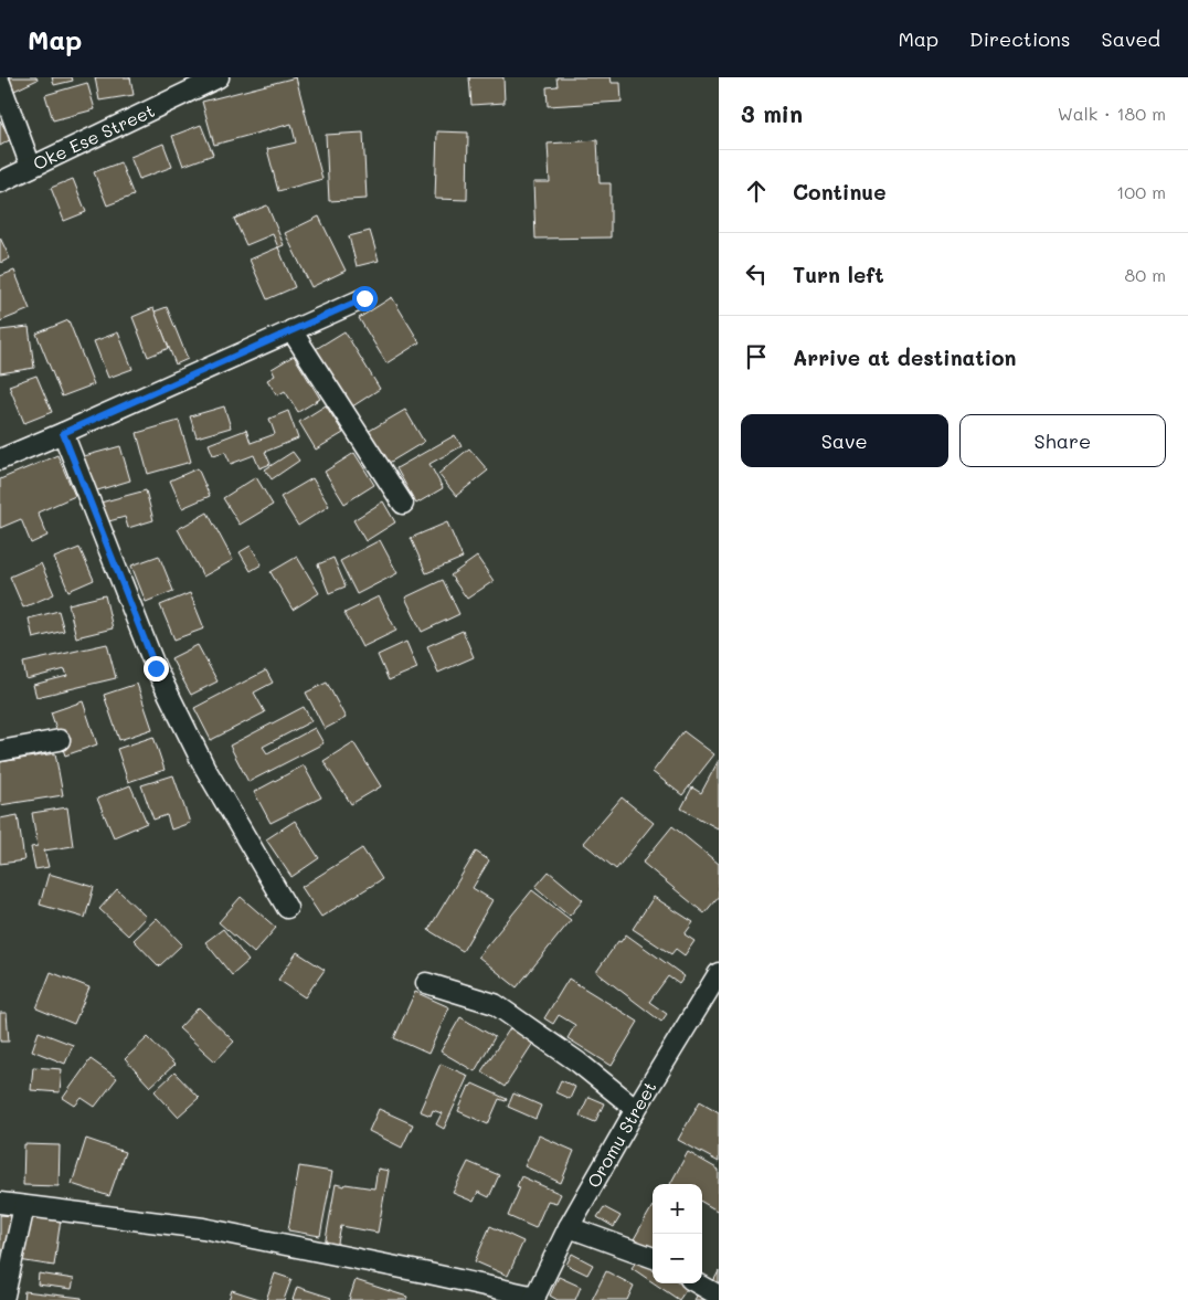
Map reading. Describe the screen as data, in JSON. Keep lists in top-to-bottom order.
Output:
{
  "streets": {
    "street": ["Oke Ese Street", "Oromu Street"]
  },
  "page": {
    "header": "Map",
    "nav": ["Map", "Directions", "Saved"],
    "heading": ["3 min", "Walk · 180 m"],
    "list": [
      ["Continue", "100 m"],
      ["Turn left", "80 m"],
      "Arrive at destination"
    ],
    "buttons": ["Save", "Share"],
    "map_buttons": ["+", "−"]
  }
}
